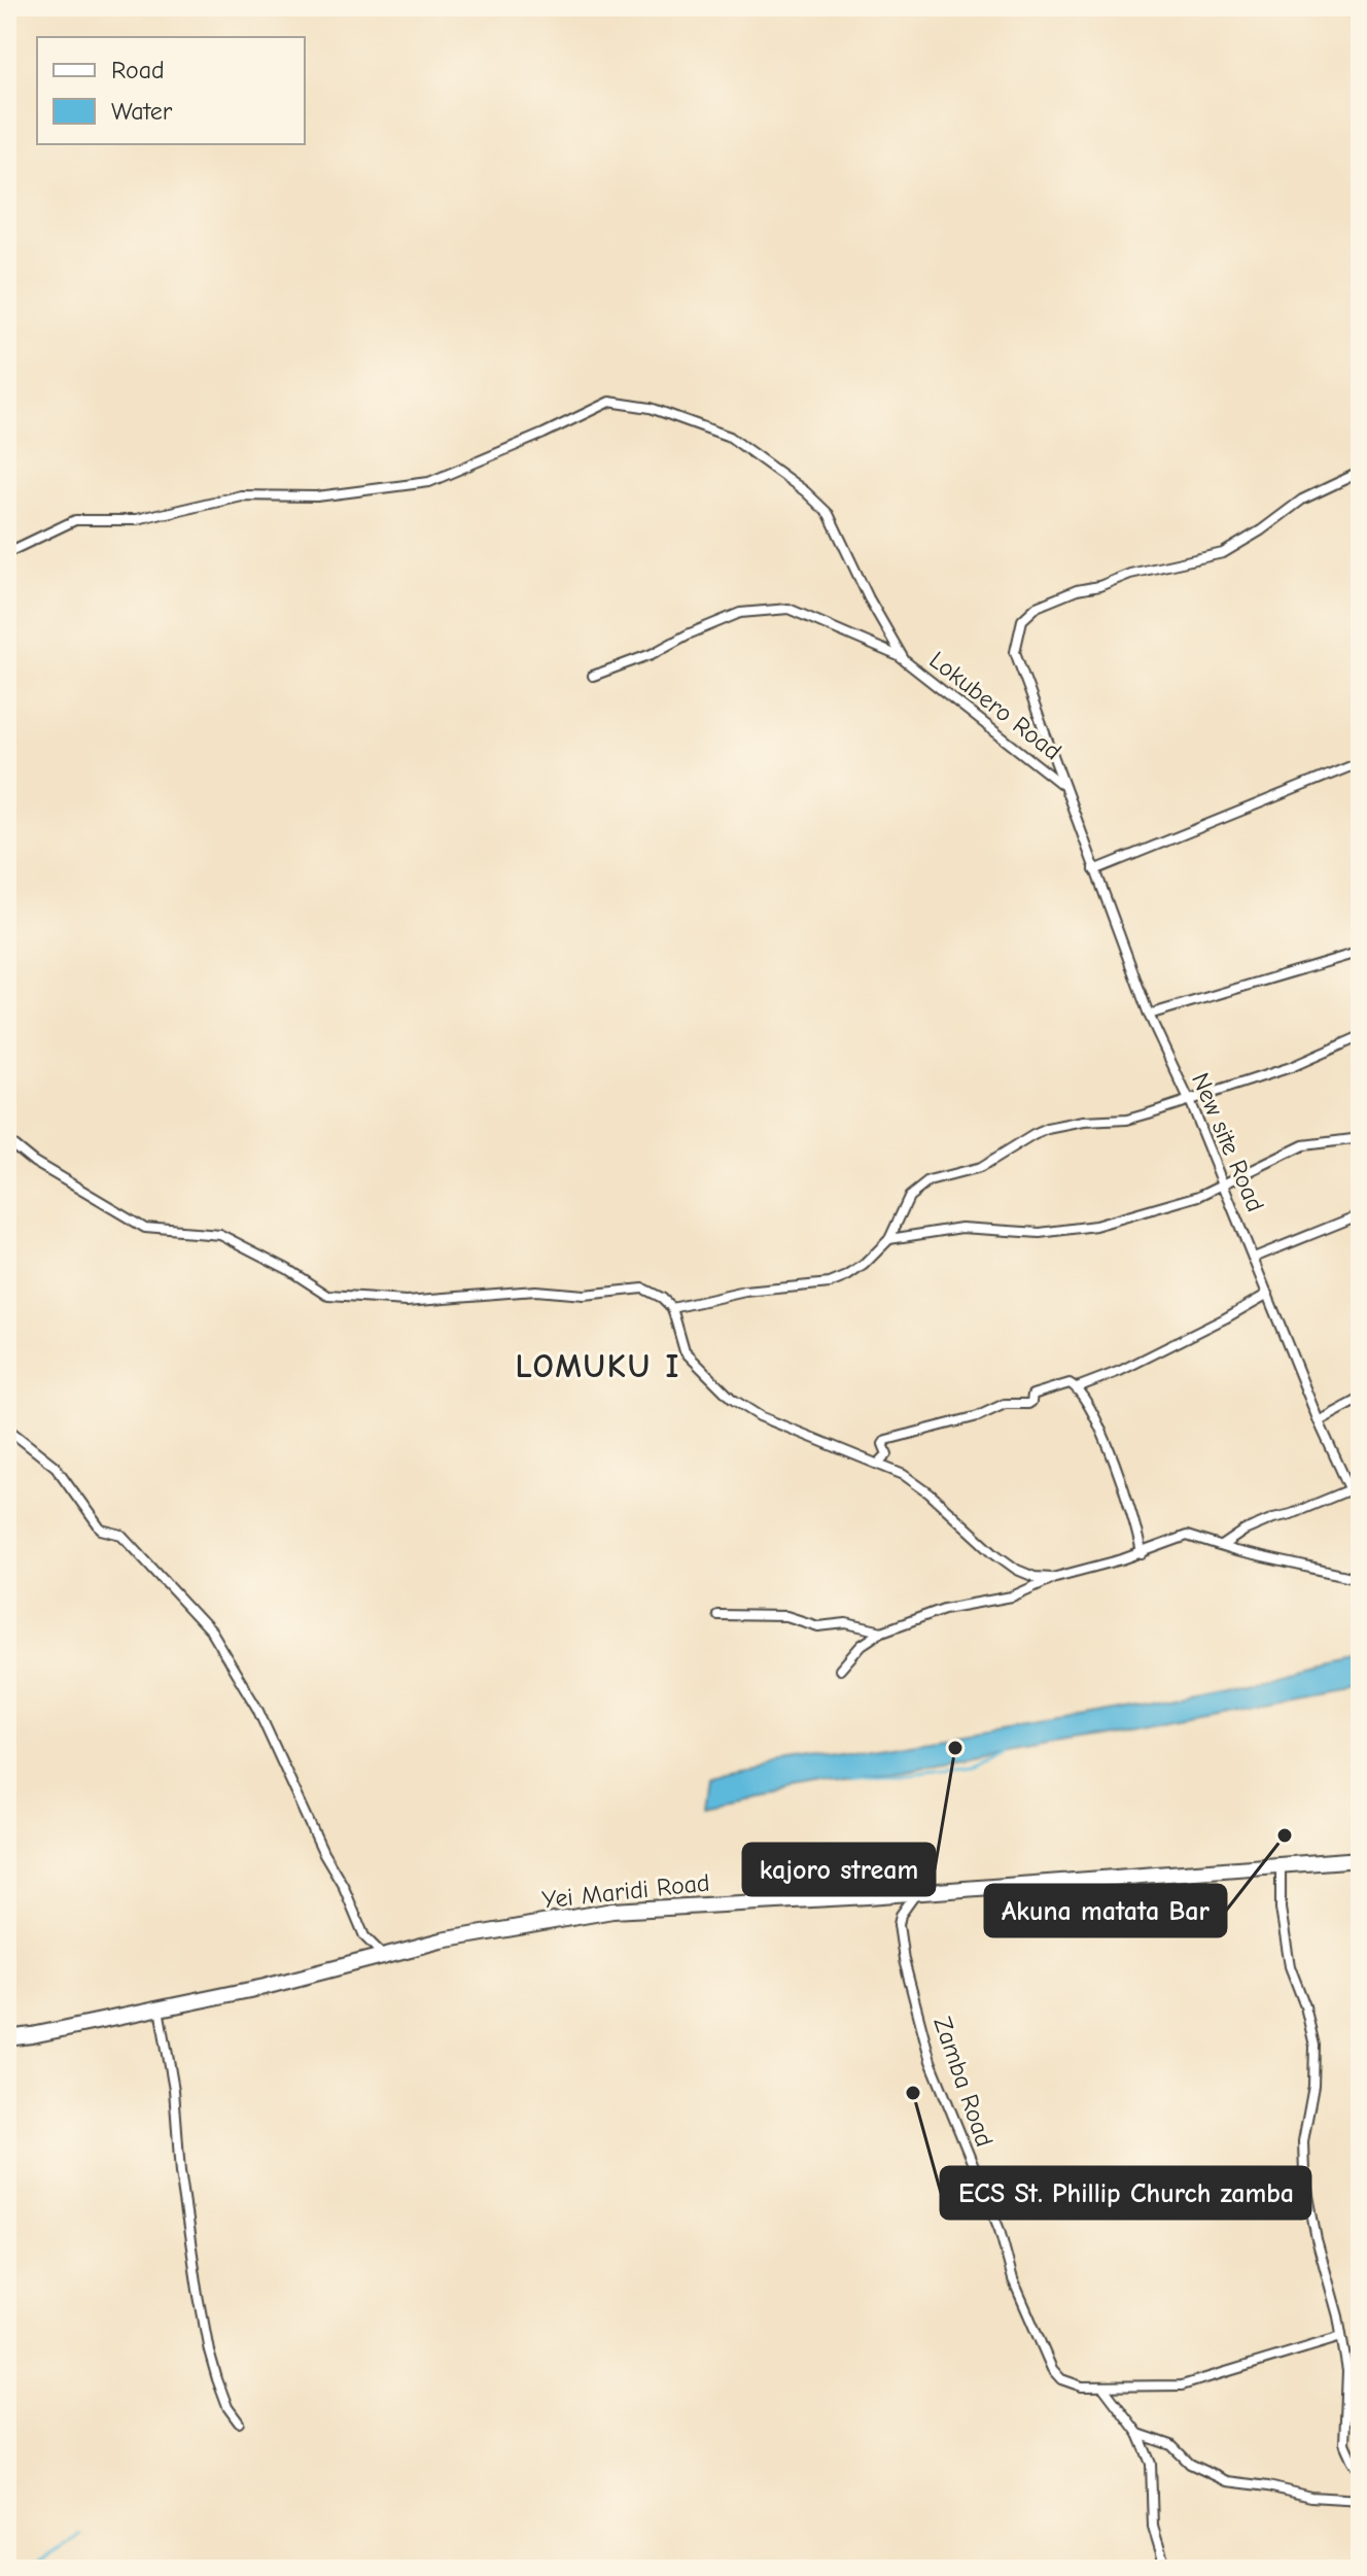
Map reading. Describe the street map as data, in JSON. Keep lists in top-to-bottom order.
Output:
{
  "streets": {
    "main road": ["Yei Maridi Road"],
    "street": ["Lokubero Road", "New site Road", "Zamba Road"]
  },
  "crossings": [
    ["Lokubero Road", "New site Road"],
    ["Yei Maridi Road", "Zamba Road"]
  ],
  "districts": ["LOMUKU I"],
  "places": ["kajoro stream", "Akuna matata Bar", "ECS St. Phillip Church zamba"],
  "legend": ["Road", "Water"]
}
